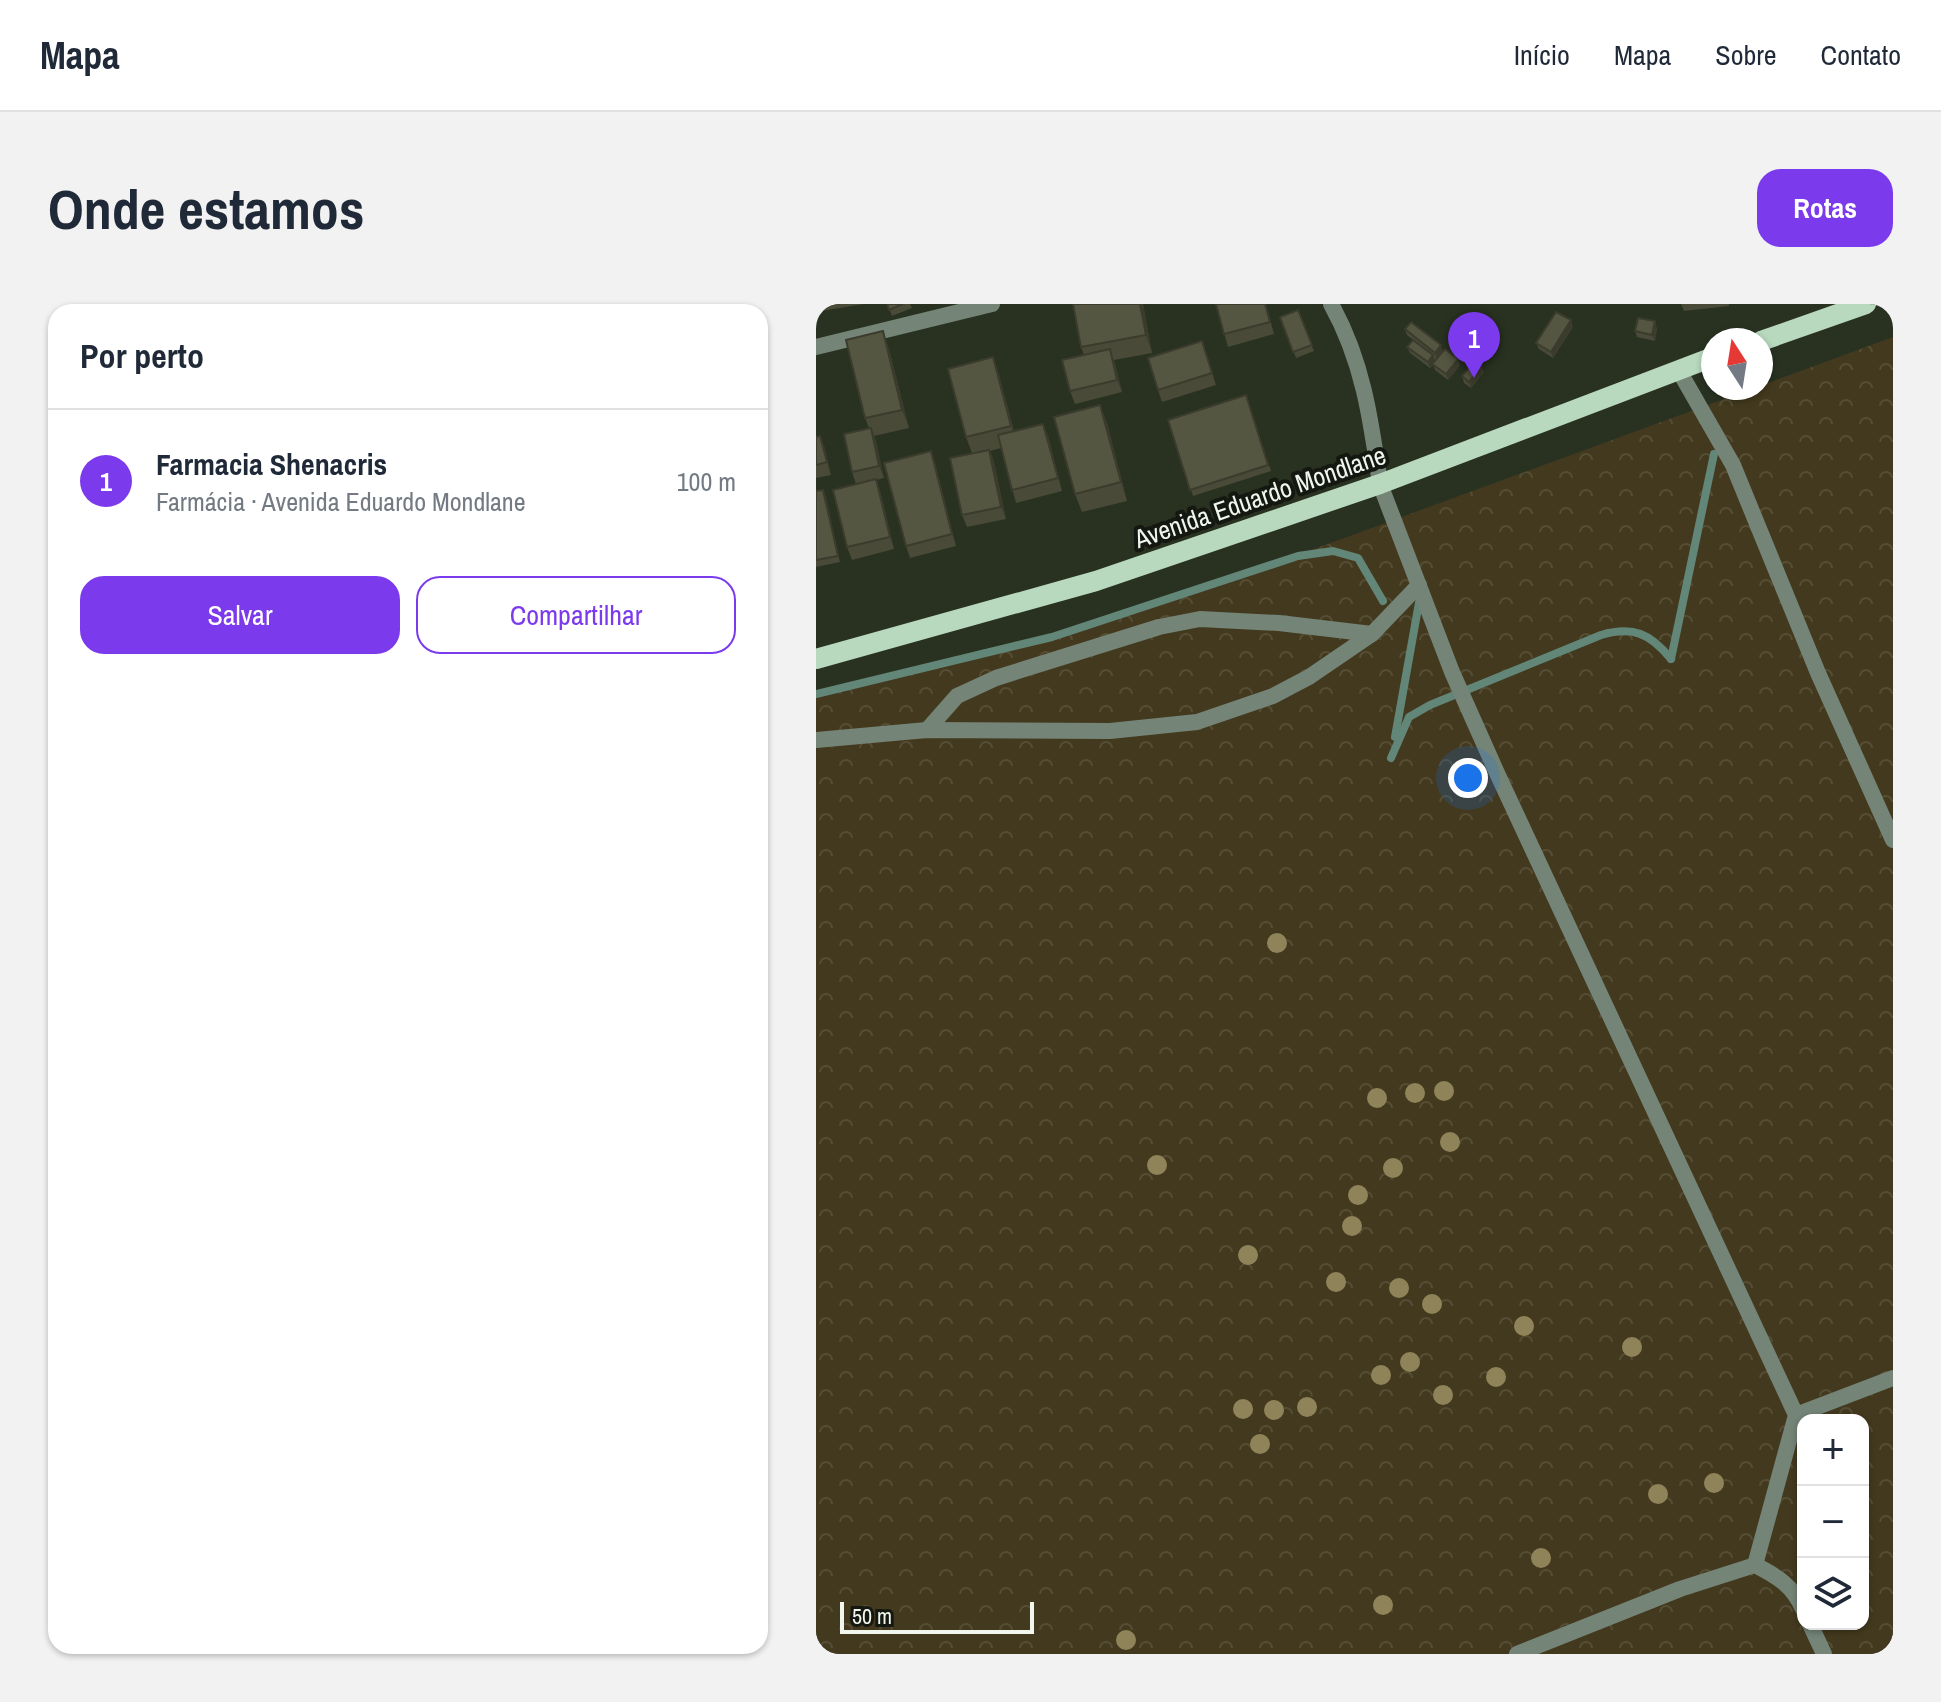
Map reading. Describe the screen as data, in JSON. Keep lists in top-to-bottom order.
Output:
{
  "streets": {
    "main road": ["Avenida Eduardo Mondlane"]
  },
  "scale_bar": "50 m",
  "north": "top",
  "page": {
    "header": "Mapa",
    "nav": [
      "Início",
      "Mapa",
      "Sobre",
      "Contato"
    ],
    "buttons": [
      "Rotas",
      ["Salvar", "Compartilhar"]
    ],
    "title": "Onde estamos",
    "heading": "Por perto",
    "pins": "1",
    "list": [
      {
        "mark": "1",
        "name": "Farmacia Shenacris",
        "note": "Farmácia · Avenida Eduardo Mondlane",
        "value": "100 m"
      }
    ],
    "map_buttons": ["+", "−"],
    "scale": "50 m"
  }
}
